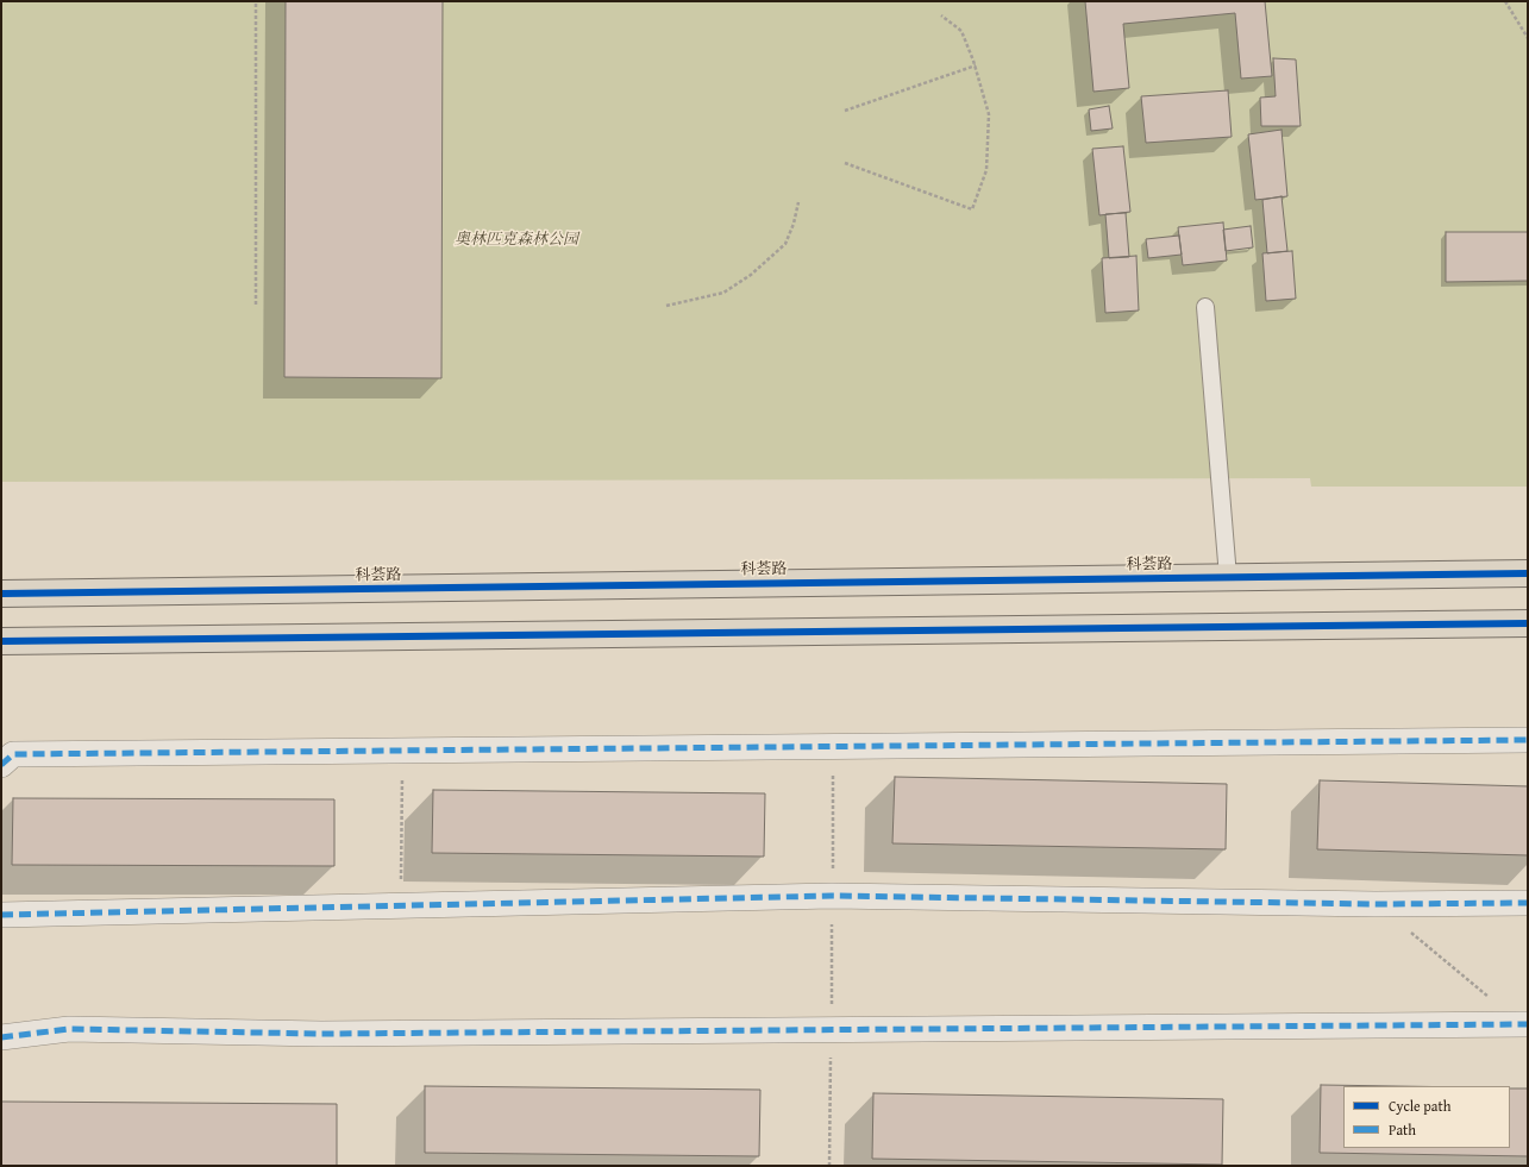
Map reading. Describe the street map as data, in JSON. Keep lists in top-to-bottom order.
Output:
{
  "streets": {
    "main road": ["科荟路"]
  },
  "parks": ["奥林匹克森林公园"],
  "legend": ["Cycle path", "Path"]
}
